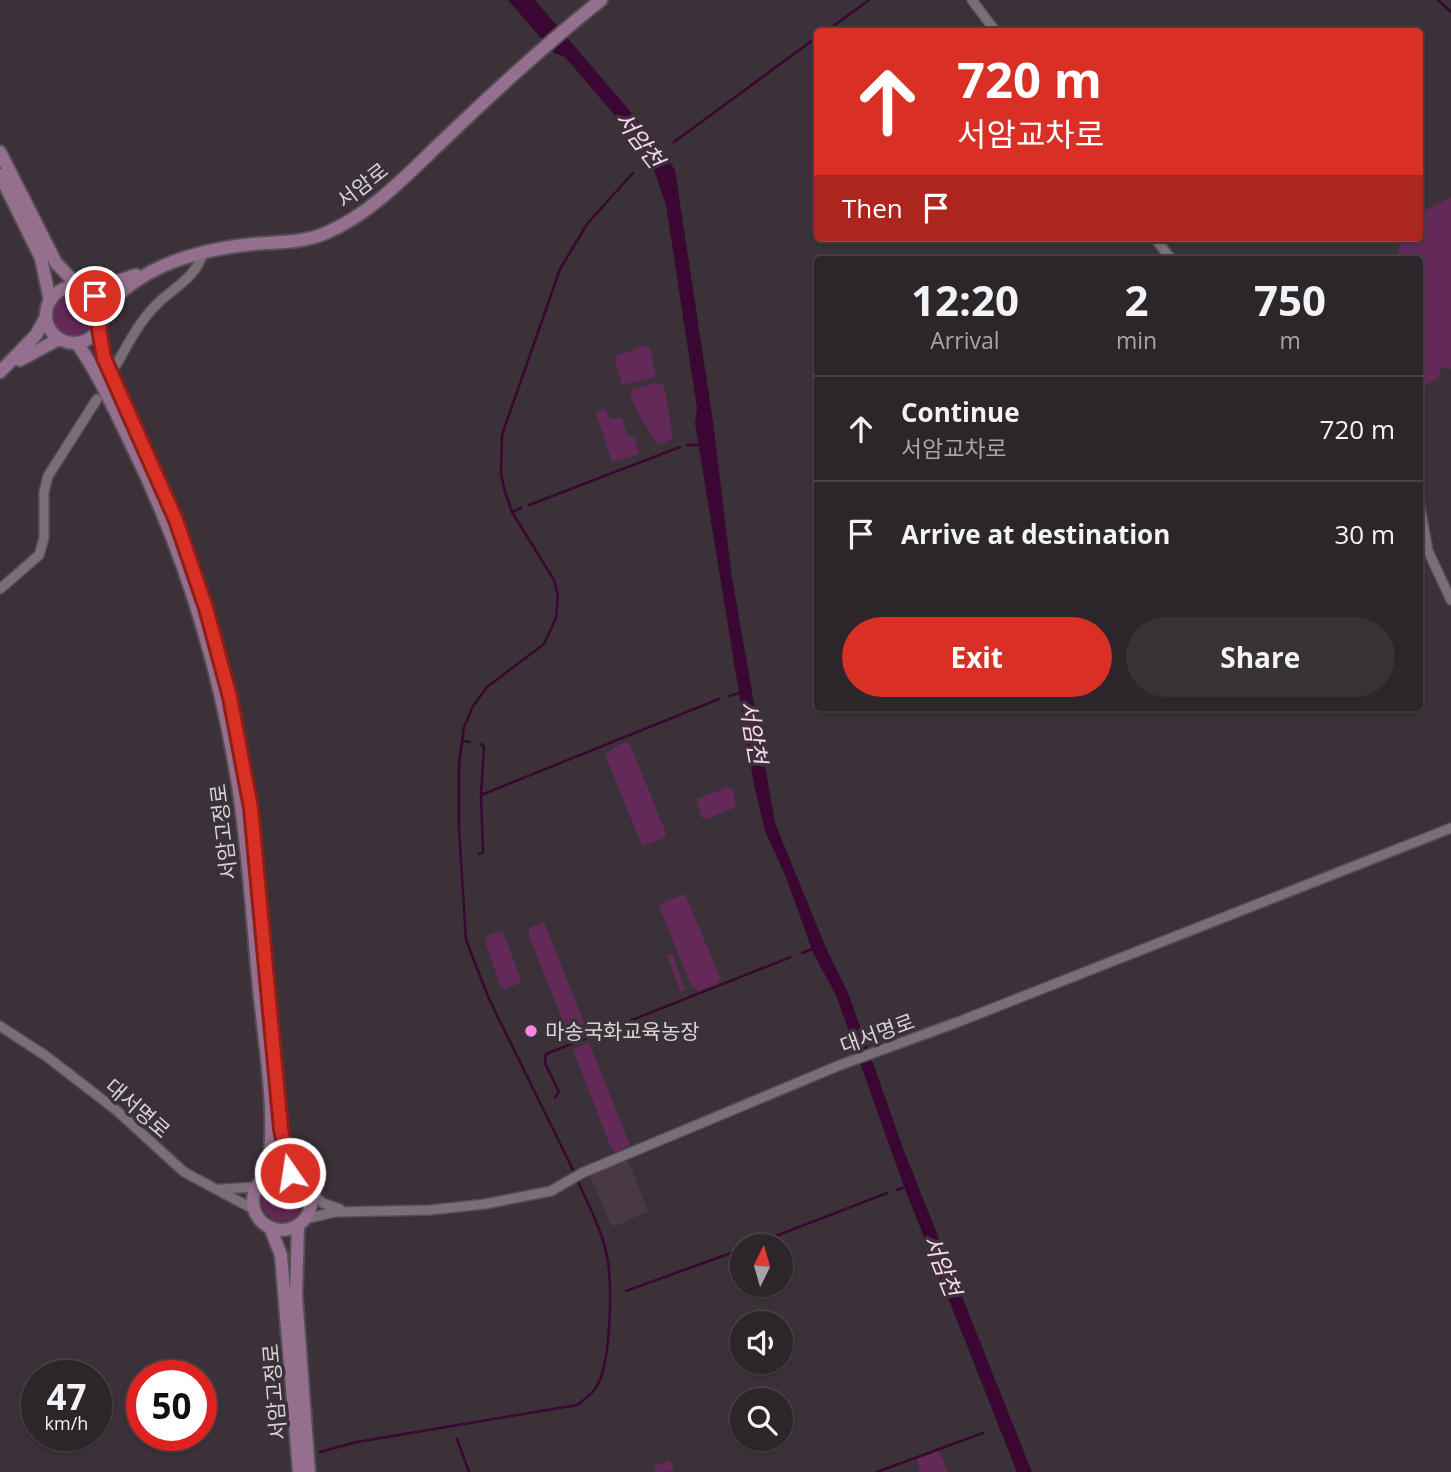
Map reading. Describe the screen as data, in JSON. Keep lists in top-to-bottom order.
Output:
{
  "streets": {
    "main road": ["서암로", "서암고정로"],
    "street": ["대서명로"]
  },
  "crossings": [
    ["서암로", "서암고정로"],
    ["서암고정로", "대서명로"]
  ],
  "water": ["서암천"],
  "places": ["마송국화교육농장"],
  "north": "top",
  "page": {
    "turn": ["720 m", "서암교차로"],
    "then": "Then",
    "eta": [
      "12:20",
      "Arrival",
      "2",
      "min",
      "750",
      "m"
    ],
    "list": [
      {
        "name": "Continue",
        "note": "서암교차로",
        "value": "720 m"
      },
      {
        "name": "Arrive at destination",
        "value": "30 m"
      }
    ],
    "buttons": ["Exit", "Share"],
    "speed": "47 km/h",
    "limit": "50"
  }
}
